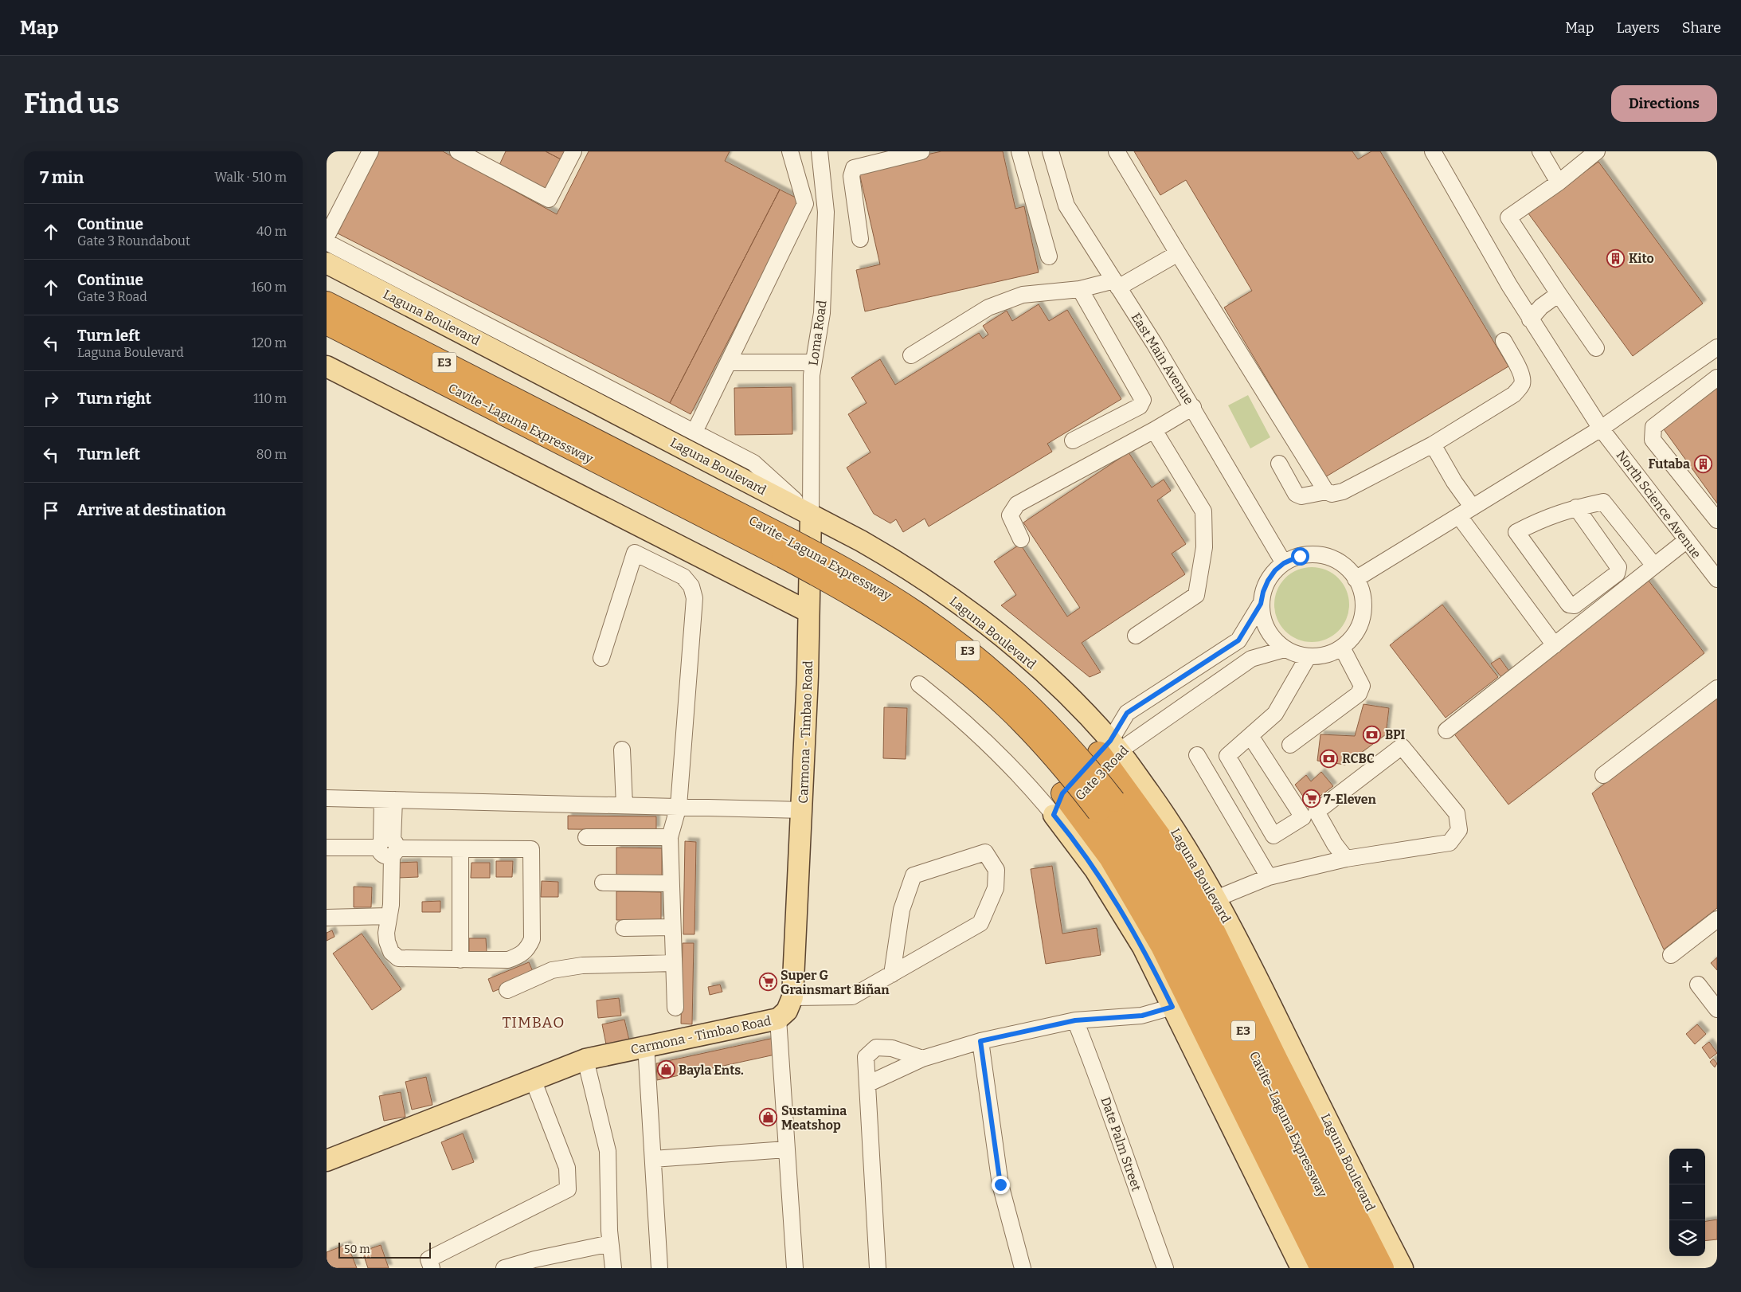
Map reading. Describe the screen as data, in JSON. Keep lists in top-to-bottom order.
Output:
{
  "streets": {
    "highway": ["E3", "Cavite–Laguna Expressway"],
    "main road": ["Laguna Boulevard", "Carmona - Timbao Road", "Gate 3 Road"],
    "street": [
      "Loma Road",
      "East Main Avenue",
      "North Science Avenue",
      "Date Palm Street"
    ]
  },
  "crossings": [
    ["Laguna Boulevard", "Loma Road"],
    ["Laguna Boulevard", "Carmona - Timbao Road"],
    ["Laguna Boulevard", "Gate 3 Road"],
    ["Loma Road", "Carmona - Timbao Road"],
    ["East Main Avenue", "Gate 3 Road"]
  ],
  "districts": ["TIMBAO"],
  "places": {
    "building": ["Kito", "Futaba"],
    "bank": ["BPI", "RCBC"],
    "supermarket": ["7-Eleven", "Super G Grainsmart Biñan"],
    "shop": ["Bayla Ents.", "Sustamina Meatshop"]
  },
  "scale_bar": "50 m",
  "page": {
    "header": "Map",
    "nav": ["Map", "Layers", "Share"],
    "buttons": "Directions",
    "title": "Find us",
    "heading": ["7 min", "Walk · 510 m"],
    "list": [
      ["Continue", "Gate 3 Roundabout", "40 m"],
      ["Continue", "Gate 3 Road", "160 m"],
      ["Turn left", "Laguna Boulevard", "120 m"],
      ["Turn right", "110 m"],
      ["Turn left", "80 m"],
      "Arrive at destination"
    ],
    "map_buttons": ["+", "−"],
    "scale": "50 m"
  }
}
